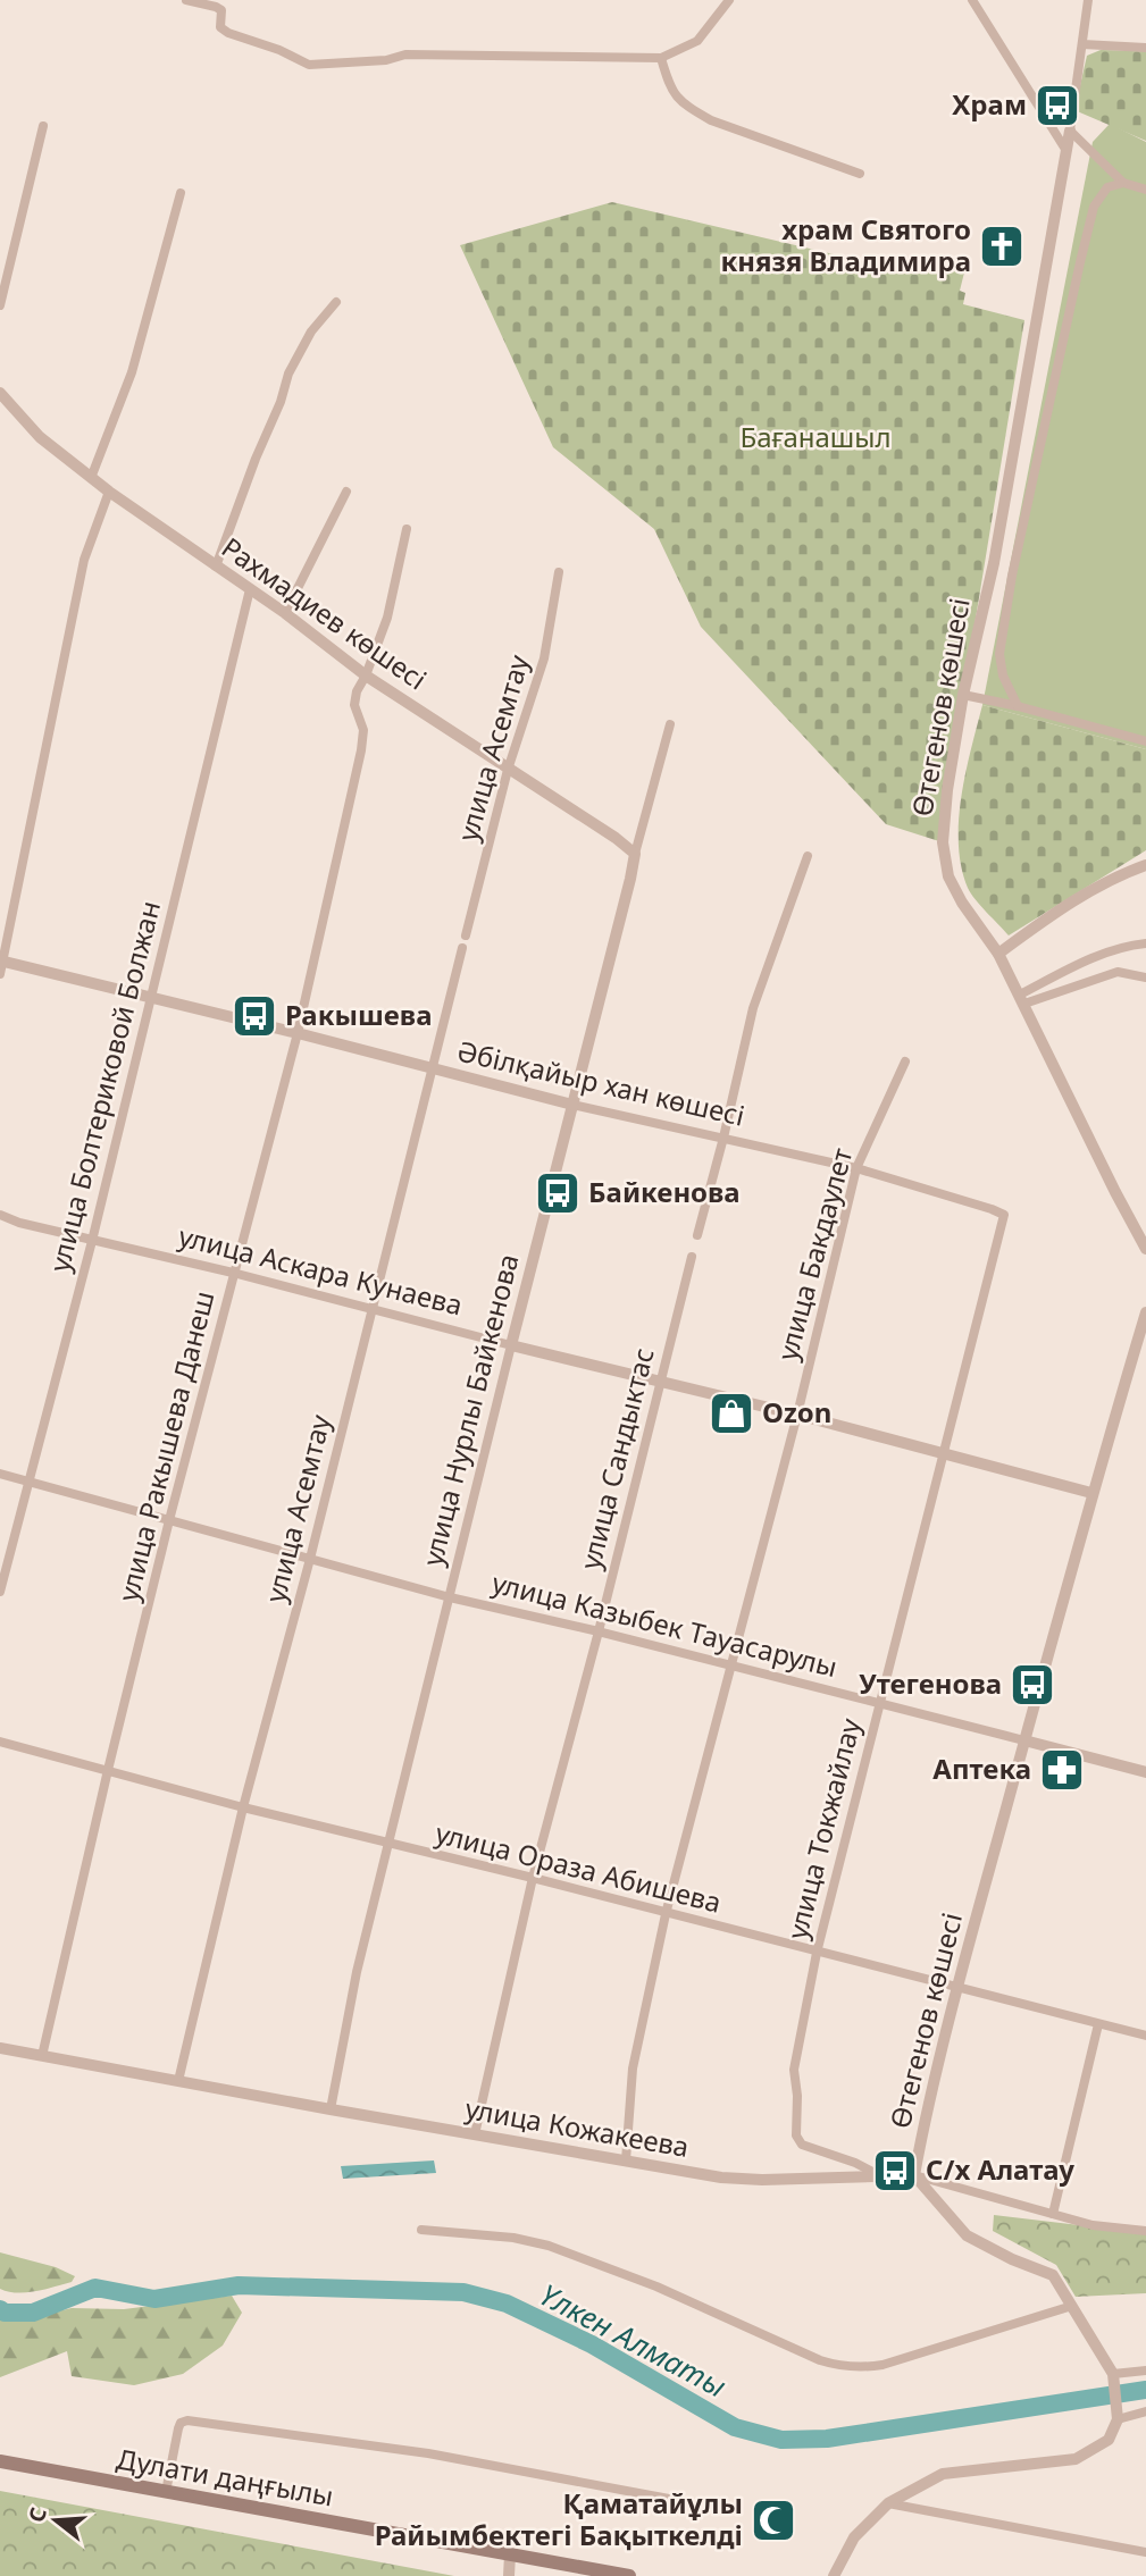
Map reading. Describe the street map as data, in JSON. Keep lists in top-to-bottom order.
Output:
{
  "streets": {
    "main road": ["Дулати даңғылы"],
    "street": [
      "Рахмадиев көшесі",
      "Өтегенов көшесі",
      "улица Асемтау",
      "Әбілқайыр хан көшесі",
      "улица Болтериковой Болжан",
      "улица Бакдаулет",
      "улица Аскара Кунаева",
      "улица Нурлы Байкенова",
      "улица Ракышева Данеш",
      "улица Сандыктас",
      "улица Казыбек Тауасарулы",
      "улица Токжайлау",
      "улица Ораза Абишева",
      "улица Кожакеева"
    ]
  },
  "crossings": [
    ["Рахмадиев көшесі", "улица Асемтау"],
    ["Рахмадиев көшесі", "улица Болтериковой Болжан"],
    ["Рахмадиев көшесі", "улица Нурлы Байкенова"],
    ["Рахмадиев көшесі", "улица Ракышева Данеш"],
    ["Өтегенов көшесі", "улица Аскара Кунаева"],
    ["Өтегенов көшесі", "улица Казыбек Тауасарулы"],
    ["Өтегенов көшесі", "улица Ораза Абишева"],
    ["Өтегенов көшесі", "улица Кожакеева"],
    ["улица Асемтау", "Әбілқайыр хан көшесі"],
    ["улица Асемтау", "улица Аскара Кунаева"],
    ["улица Асемтау", "улица Казыбек Тауасарулы"],
    ["улица Асемтау", "улица Ораза Абишева"],
    ["улица Асемтау", "улица Кожакеева"],
    ["Әбілқайыр хан көшесі", "улица Болтериковой Болжан"],
    ["Әбілқайыр хан көшесі", "улица Бакдаулет"],
    ["Әбілқайыр хан көшесі", "улица Нурлы Байкенова"],
    ["Әбілқайыр хан көшесі", "улица Ракышева Данеш"],
    ["Әбілқайыр хан көшесі", "улица Токжайлау"],
    ["улица Болтериковой Болжан", "улица Аскара Кунаева"],
    ["улица Болтериковой Болжан", "улица Казыбек Тауасарулы"],
    ["улица Бакдаулет", "улица Аскара Кунаева"],
    ["улица Бакдаулет", "улица Казыбек Тауасарулы"],
    ["улица Бакдаулет", "улица Ораза Абишева"],
    ["улица Бакдаулет", "улица Кожакеева"],
    ["улица Аскара Кунаева", "улица Нурлы Байкенова"],
    ["улица Аскара Кунаева", "улица Ракышева Данеш"],
    ["улица Аскара Кунаева", "улица Сандыктас"],
    ["улица Аскара Кунаева", "улица Токжайлау"],
    ["улица Нурлы Байкенова", "улица Казыбек Тауасарулы"],
    ["улица Нурлы Байкенова", "улица Ораза Абишева"],
    ["улица Нурлы Байкенова", "улица Кожакеева"],
    ["улица Ракышева Данеш", "улица Казыбек Тауасарулы"],
    ["улица Ракышева Данеш", "улица Ораза Абишева"],
    ["улица Ракышева Данеш", "улица Кожакеева"],
    ["улица Сандыктас", "улица Казыбек Тауасарулы"],
    ["улица Сандыктас", "улица Ораза Абишева"],
    ["улица Сандыктас", "улица Кожакеева"],
    ["улица Казыбек Тауасарулы", "улица Токжайлау"],
    ["улица Токжайлау", "улица Ораза Абишева"],
    ["улица Токжайлау", "улица Кожакеева"]
  ],
  "water": ["Үлкен Алматы"],
  "parks": ["Бағанашыл"],
  "places": {
    "bus stop": [
      "Храм",
      "Ракышева",
      "Байкенова",
      "Утегенова",
      "С/х Алатау"
    ],
    "church": ["храм Святого князя Владимира"],
    "shop": ["Ozon"],
    "pharmacy": ["Аптека"],
    "mosque": ["Қаматайұлы Райымбектегі Бақыткелді"]
  },
  "north": "left"
}
